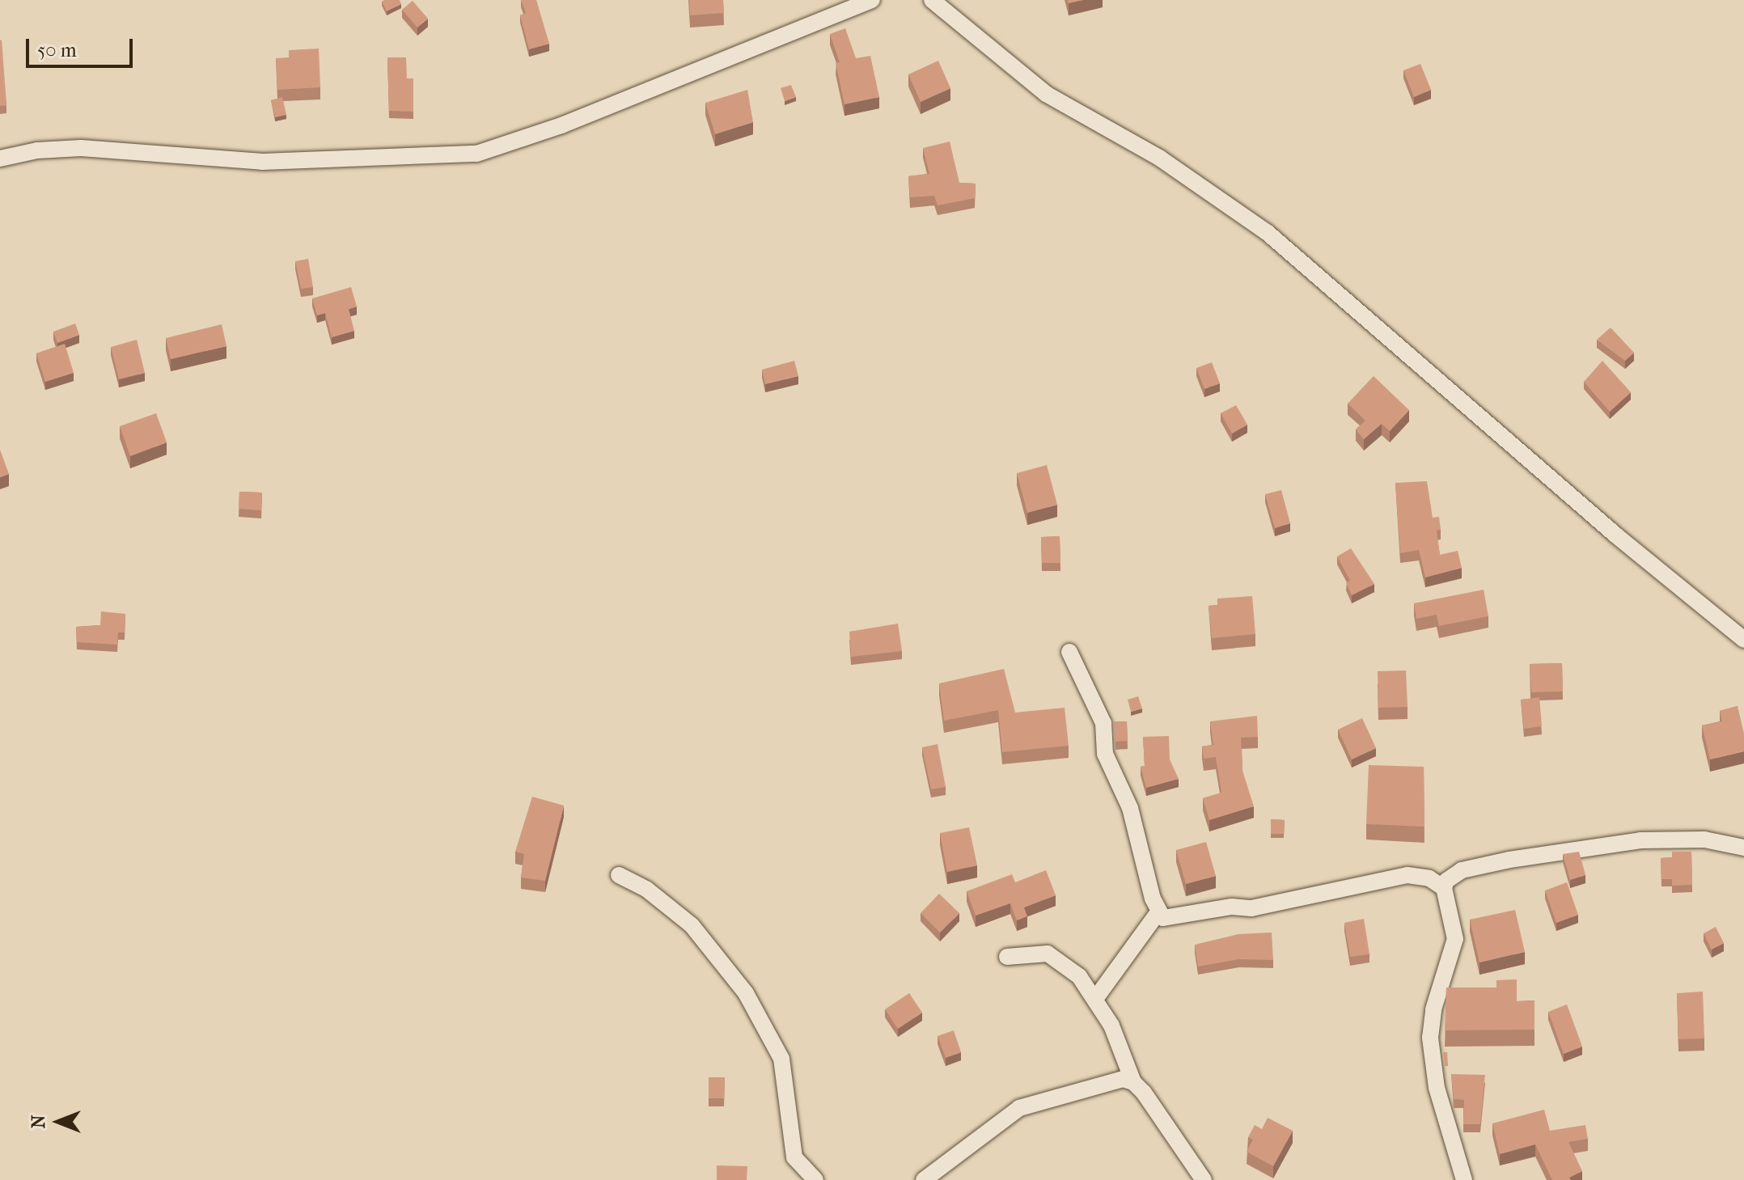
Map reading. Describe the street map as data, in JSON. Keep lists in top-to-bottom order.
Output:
{
  "scale_bar": "50 m",
  "north": "left"
}
